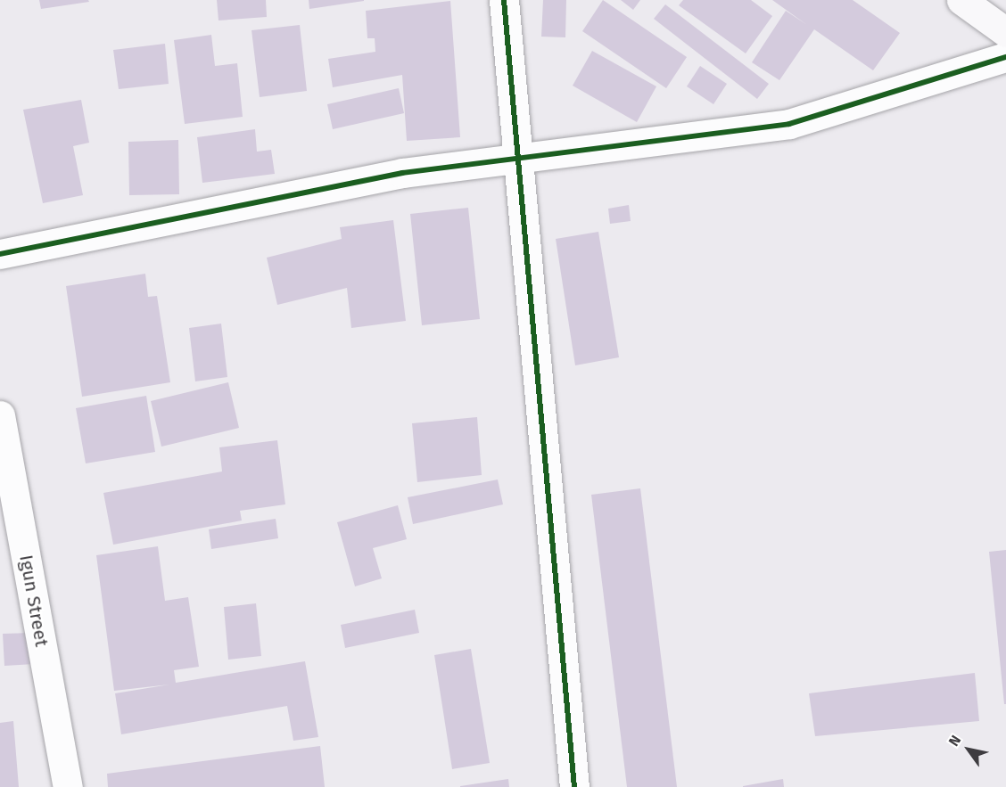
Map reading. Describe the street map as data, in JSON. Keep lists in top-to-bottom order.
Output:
{
  "streets": {
    "street": ["Igun Street"]
  },
  "north": "top left"
}
